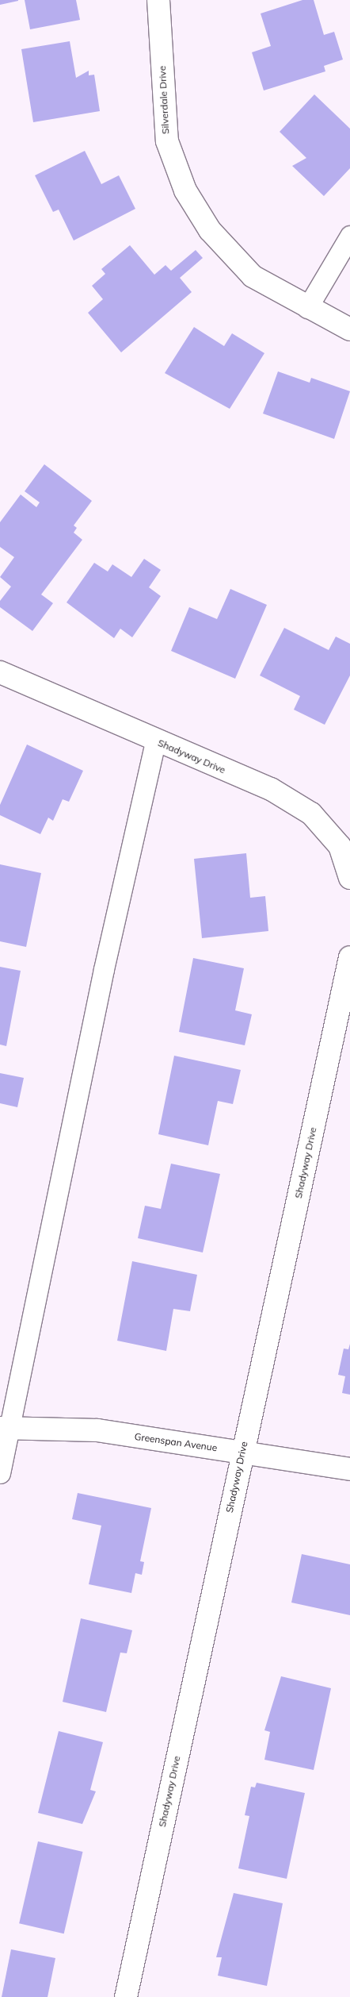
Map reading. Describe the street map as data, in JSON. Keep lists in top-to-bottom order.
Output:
{
  "streets": {
    "street": ["Silverdale Drive", "Shadyway Drive", "Greenspan Avenue"]
  },
  "crossings": [
    ["Shadyway Drive", "Greenspan Avenue"]
  ]
}
